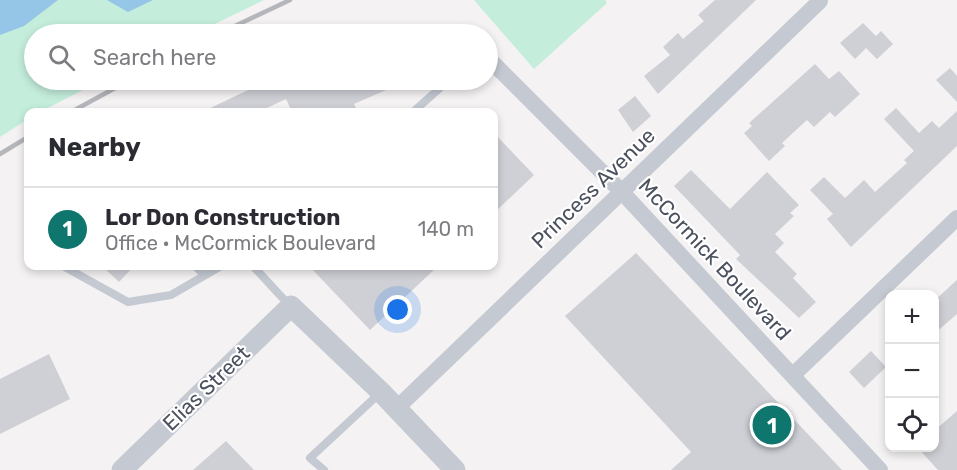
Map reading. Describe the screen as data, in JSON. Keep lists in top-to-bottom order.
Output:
{
  "streets": {
    "street": ["Princess Avenue", "McCormick Boulevard", "Elias Street"]
  },
  "crossings": [
    ["Princess Avenue", "McCormick Boulevard"]
  ],
  "page": {
    "search": "Search here",
    "heading": "Nearby",
    "list": [
      {
        "mark": "1",
        "name": "Lor Don Construction",
        "note": "Office · McCormick Boulevard",
        "value": "140 m"
      }
    ],
    "map_buttons": ["+", "−"],
    "pins": "1"
  }
}
